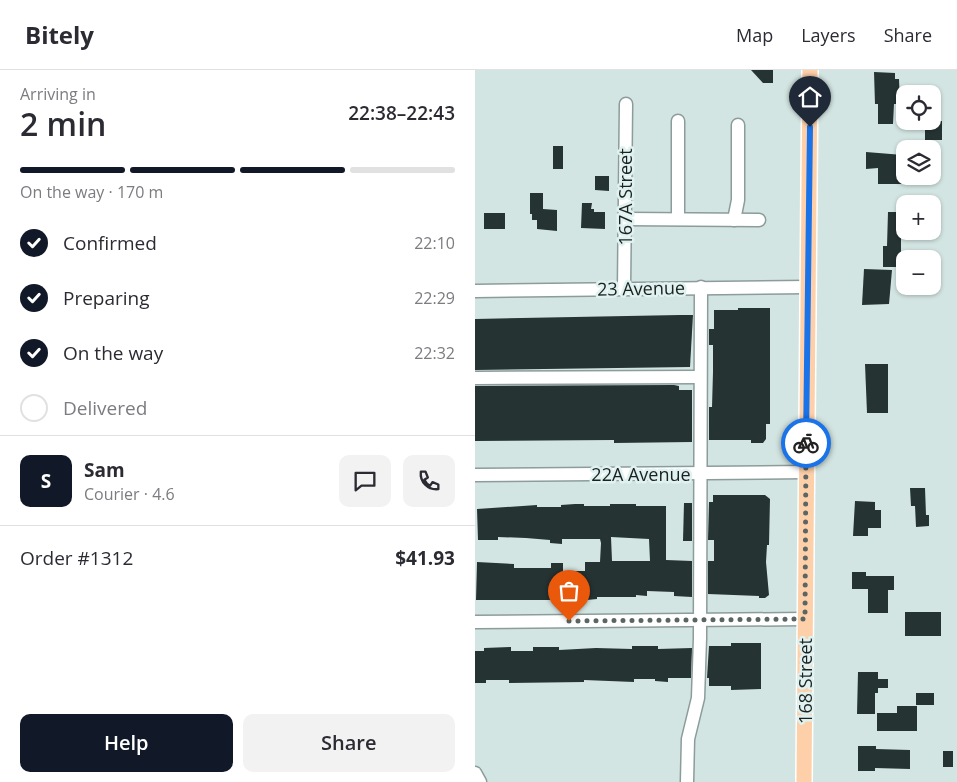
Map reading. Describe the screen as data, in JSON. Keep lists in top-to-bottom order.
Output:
{
  "streets": {
    "main road": ["168 Street"],
    "street": ["167A Street", "23 Avenue", "22A Avenue"]
  },
  "crossings": [
    ["167A Street", "23 Avenue"],
    ["23 Avenue", "168 Street"],
    ["22A Avenue", "168 Street"]
  ],
  "page": {
    "header": "Bitely",
    "nav": ["Map", "Layers", "Share"],
    "heading": ["2 min", "Arriving in", "22:38–22:43"],
    "panel": [
      "Sam",
      "Courier · 4.6",
      "Order #1312",
      "$41.93"
    ],
    "map_buttons": ["+", "−"],
    "bar": "On the way · 170 m",
    "list": [
      ["Confirmed", "22:10"],
      ["Preparing", "22:29"],
      ["On the way", "22:32"],
      "Delivered"
    ],
    "round": "S",
    "buttons": ["Help", "Share"]
  }
}
